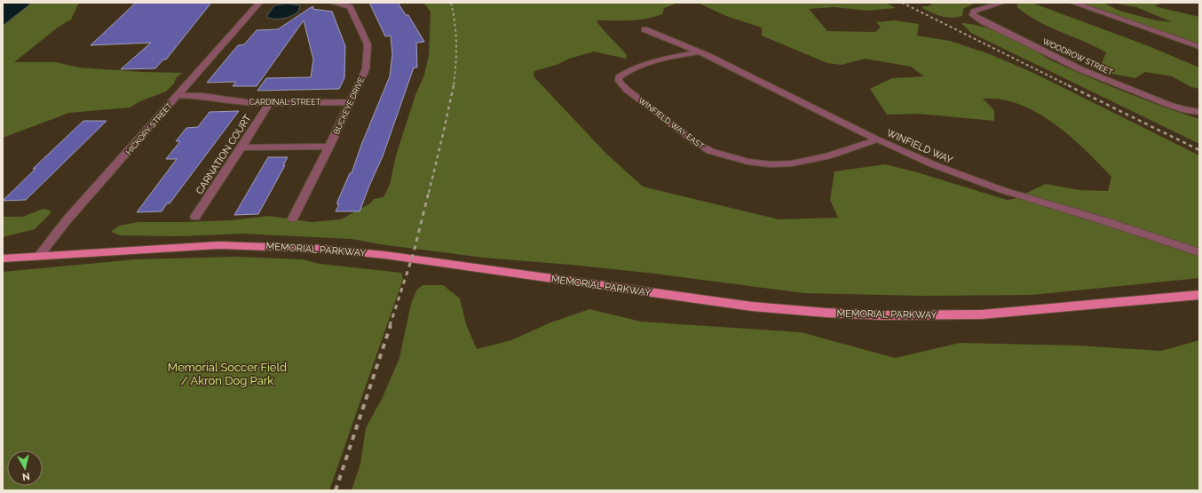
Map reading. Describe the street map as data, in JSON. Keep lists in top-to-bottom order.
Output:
{
  "streets": {
    "main road": ["MEMORIAL PARKWAY"],
    "street": [
      "WOODROW STREET",
      "CARDINAL STREET",
      "BUCKEYE DRIVE",
      "WINFIELD WAY EAST",
      "HICKORY STREET",
      "WINFIELD WAY",
      "CARNATION COURT"
    ]
  },
  "crossings": [
    ["CARDINAL STREET", "BUCKEYE DRIVE"],
    ["CARDINAL STREET", "HICKORY STREET"],
    ["CARDINAL STREET", "CARNATION COURT"],
    ["WINFIELD WAY EAST", "WINFIELD WAY"],
    ["HICKORY STREET", "MEMORIAL PARKWAY"]
  ],
  "parks": ["Memorial Soccer Field / Akron Dog Park"],
  "north": "bottom"
}
